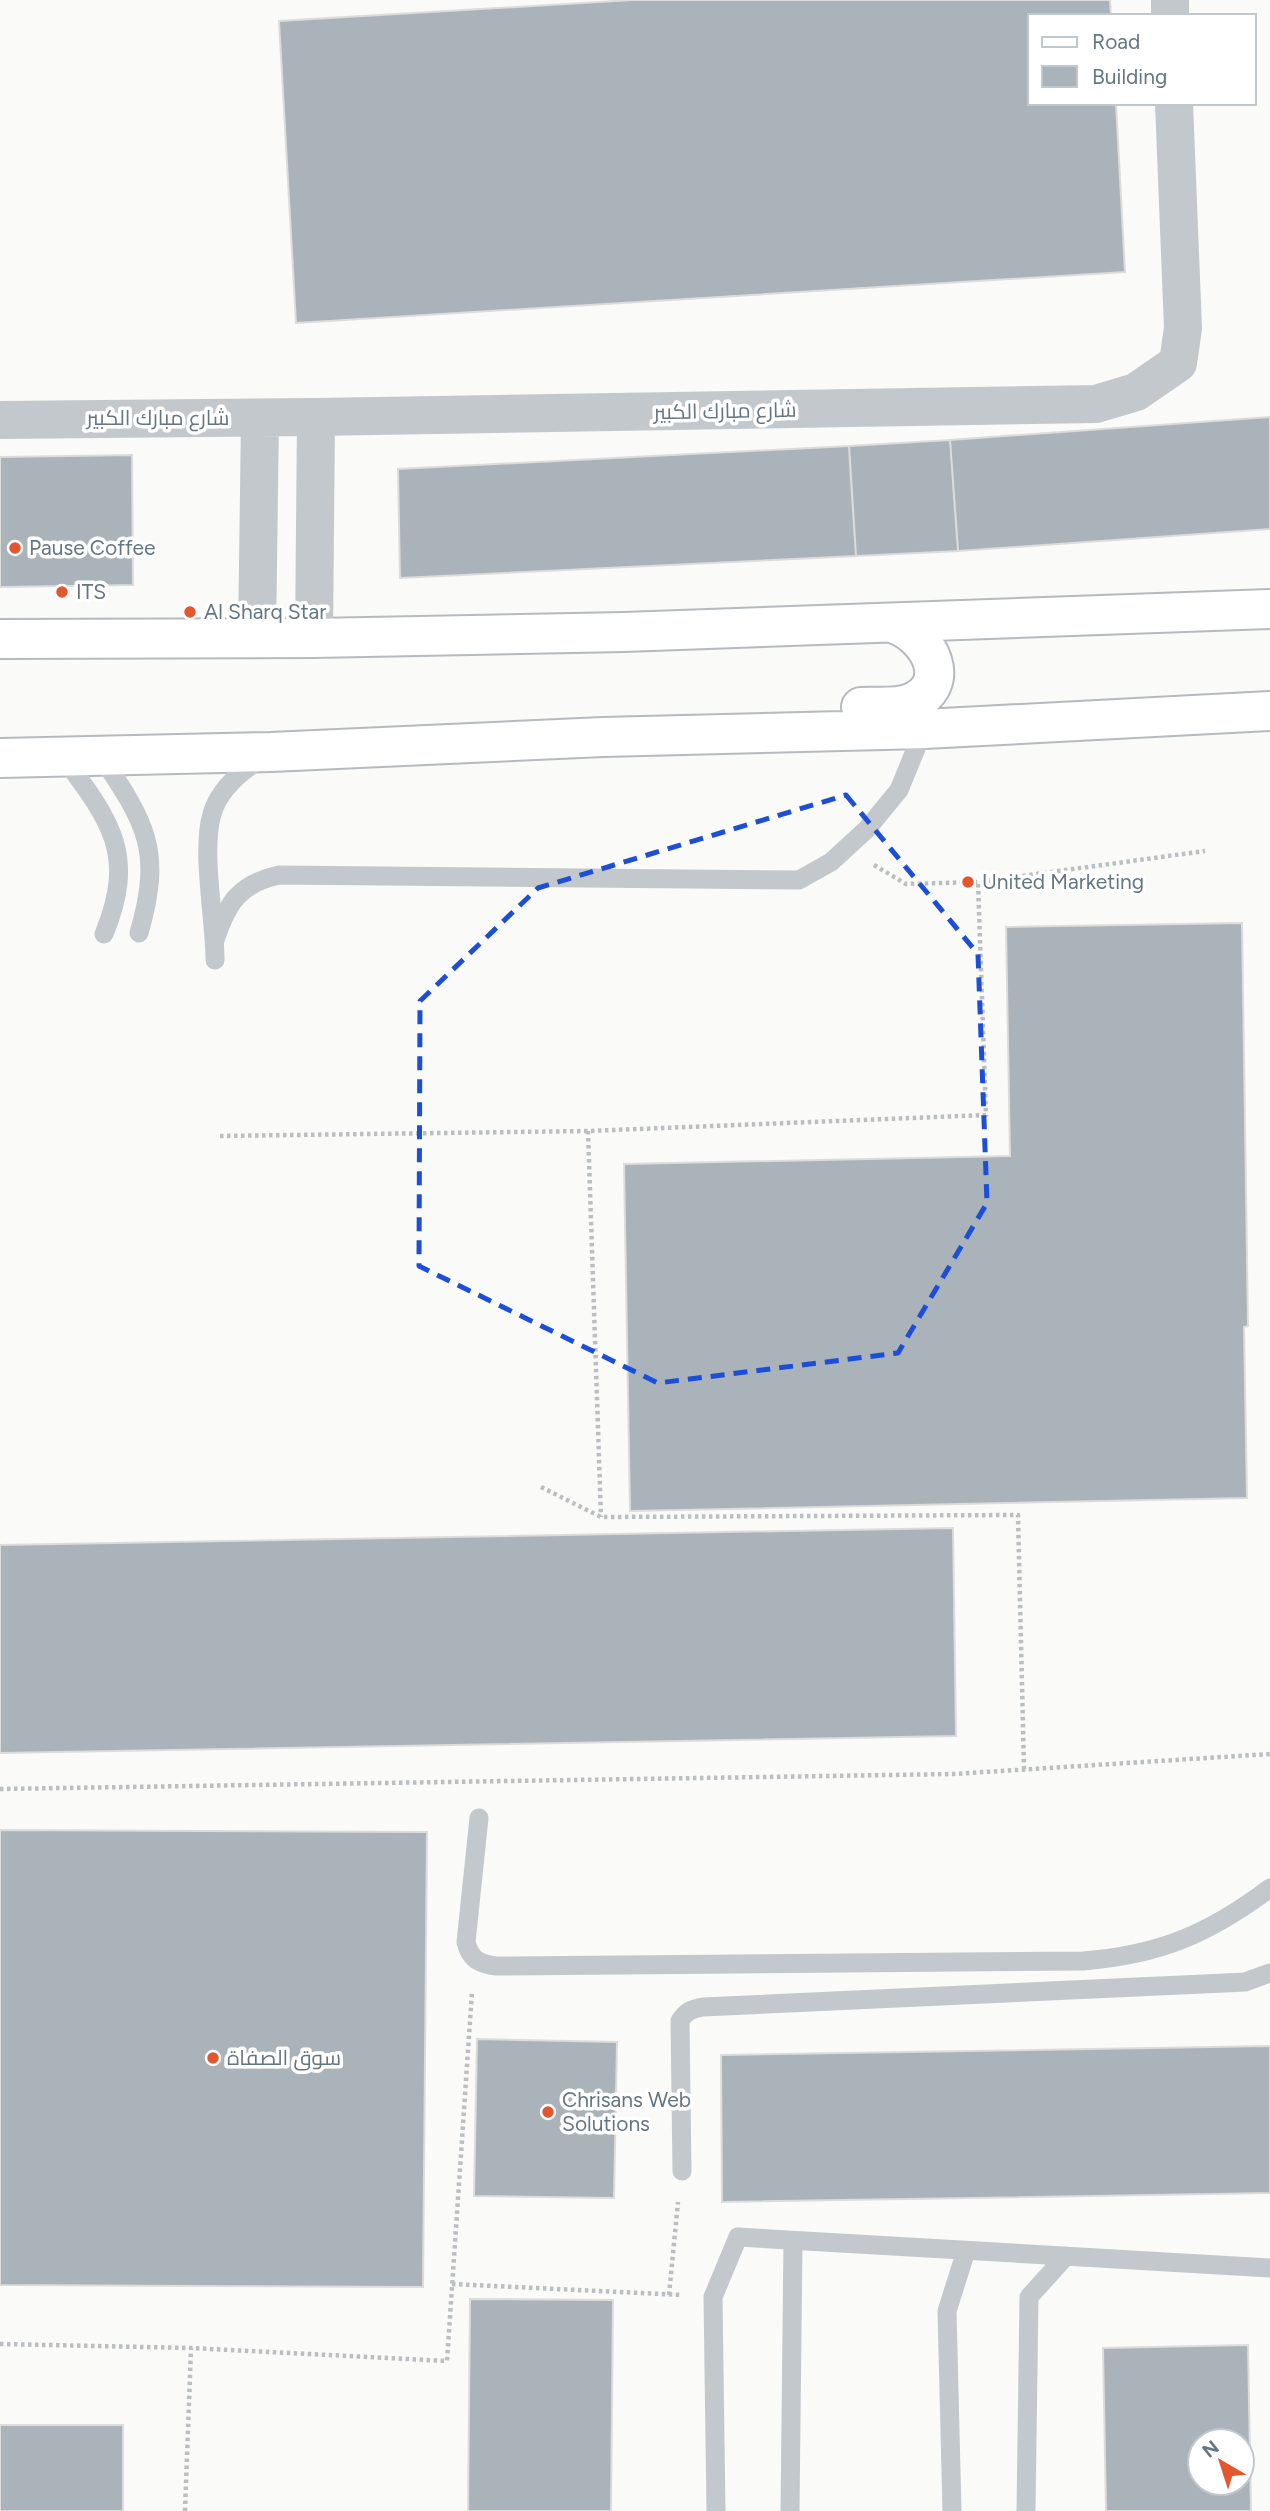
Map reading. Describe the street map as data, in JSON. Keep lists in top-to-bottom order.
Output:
{
  "streets": {
    "street": ["شارع مبارك الكبير"]
  },
  "places": [
    "Pause Coffee",
    "ITS",
    "Al Sharq Star",
    "United Marketing",
    "سوق الصفاة",
    "Chrisans Web Solutions"
  ],
  "legend": ["Road", "Building"],
  "north": "top left"
}
